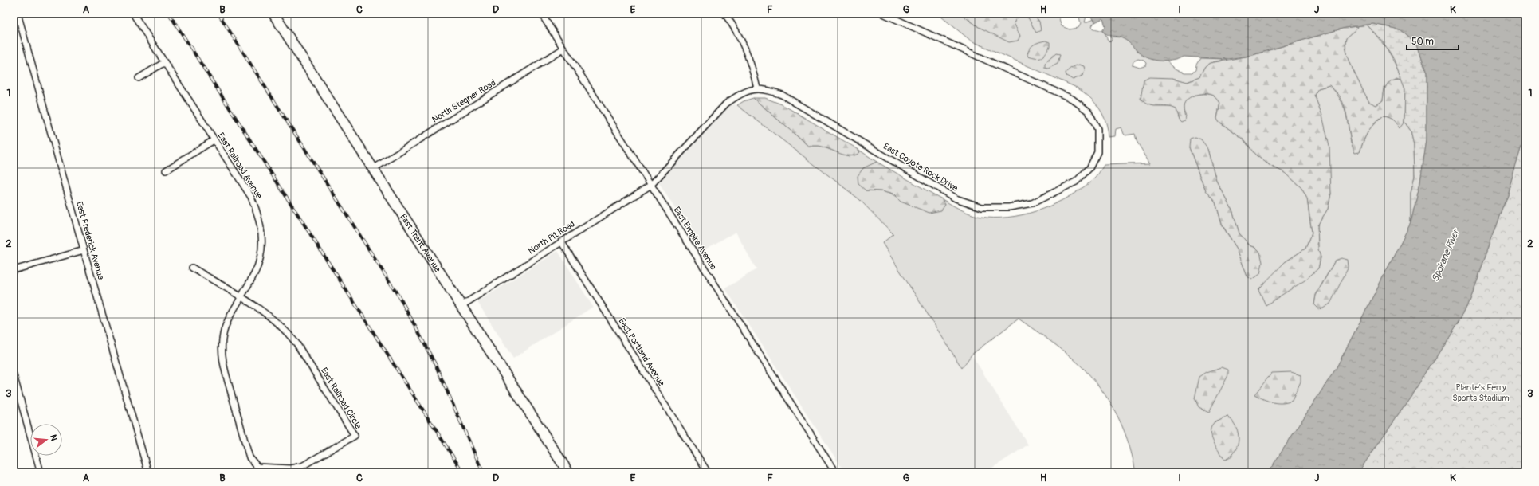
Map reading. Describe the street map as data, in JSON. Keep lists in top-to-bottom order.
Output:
{
  "streets": {
    "main road": ["East Trent Avenue"],
    "street": [
      "North Stegner Road",
      "East Railroad Avenue",
      "East Coyote Rock Drive",
      "North Pit Road",
      "East Empire Avenue",
      "East Frederick Avenue",
      "East Portland Avenue",
      "East Railroad Circle"
    ]
  },
  "crossings": [
    ["North Stegner Road", "East Empire Avenue"],
    ["North Stegner Road", "East Trent Avenue"],
    ["East Railroad Avenue", "East Railroad Circle"],
    ["North Pit Road", "East Empire Avenue"],
    ["North Pit Road", "East Trent Avenue"],
    ["North Pit Road", "East Portland Avenue"]
  ],
  "water": ["Spokane River"],
  "parks": ["Plante's Ferry Sports Stadium"],
  "scale_bar": "50 m",
  "north": "right",
  "grid": {
    "columns": [
      "A",
      "B",
      "C",
      "D",
      "E",
      "F",
      "G",
      "H",
      "I",
      "J",
      "K"
    ],
    "rows": ["1", "2", "3"]
  }
}
